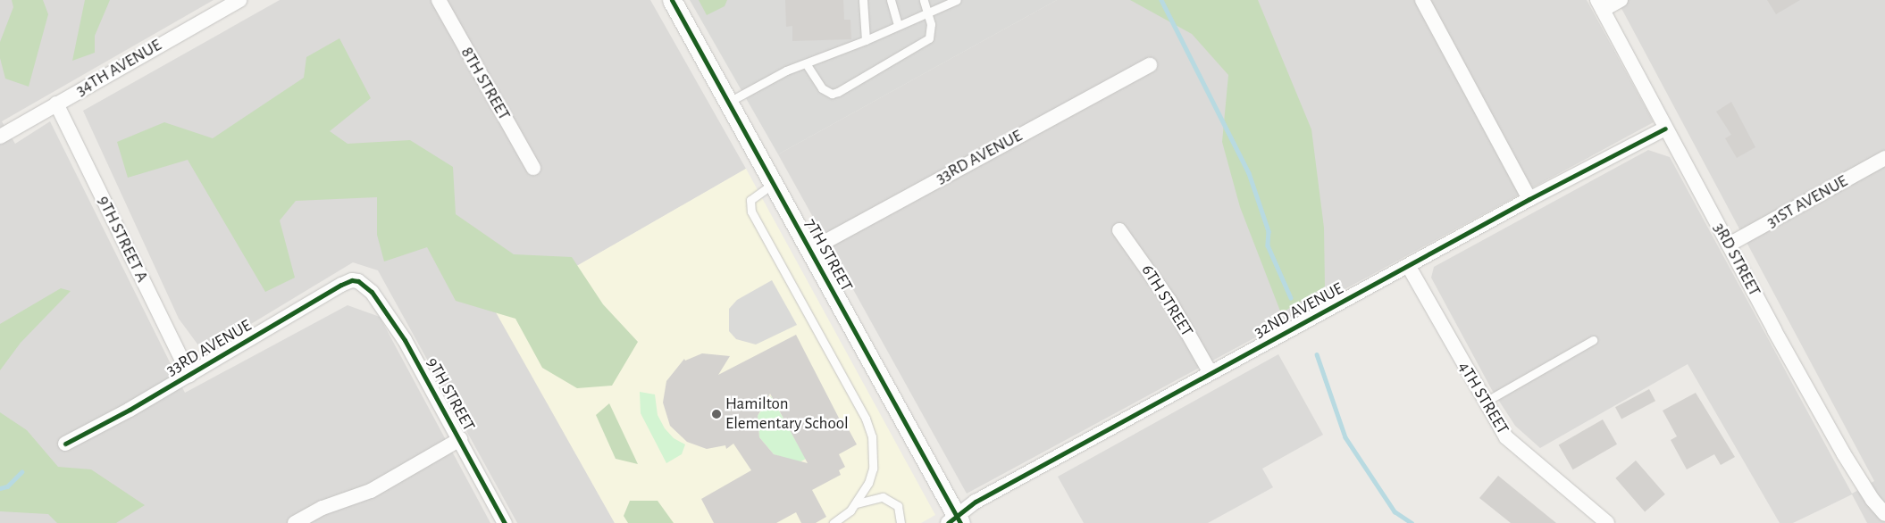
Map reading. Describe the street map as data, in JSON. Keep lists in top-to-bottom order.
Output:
{
  "streets": {
    "street": [
      "34TH AVENUE",
      "8TH STREET",
      "33RD AVENUE",
      "31ST AVENUE",
      "9TH STREET A",
      "7TH STREET",
      "3RD STREET",
      "6TH STREET",
      "32ND AVENUE",
      "9TH STREET",
      "4TH STREET"
    ]
  },
  "crossings": [
    ["34TH AVENUE", "9TH STREET A"],
    ["33RD AVENUE", "9TH STREET A"],
    ["33RD AVENUE", "7TH STREET"],
    ["33RD AVENUE", "9TH STREET"],
    ["31ST AVENUE", "3RD STREET"],
    ["7TH STREET", "32ND AVENUE"],
    ["3RD STREET", "32ND AVENUE"],
    ["6TH STREET", "32ND AVENUE"],
    ["32ND AVENUE", "4TH STREET"]
  ],
  "places": ["Hamilton Elementary School"]
}
